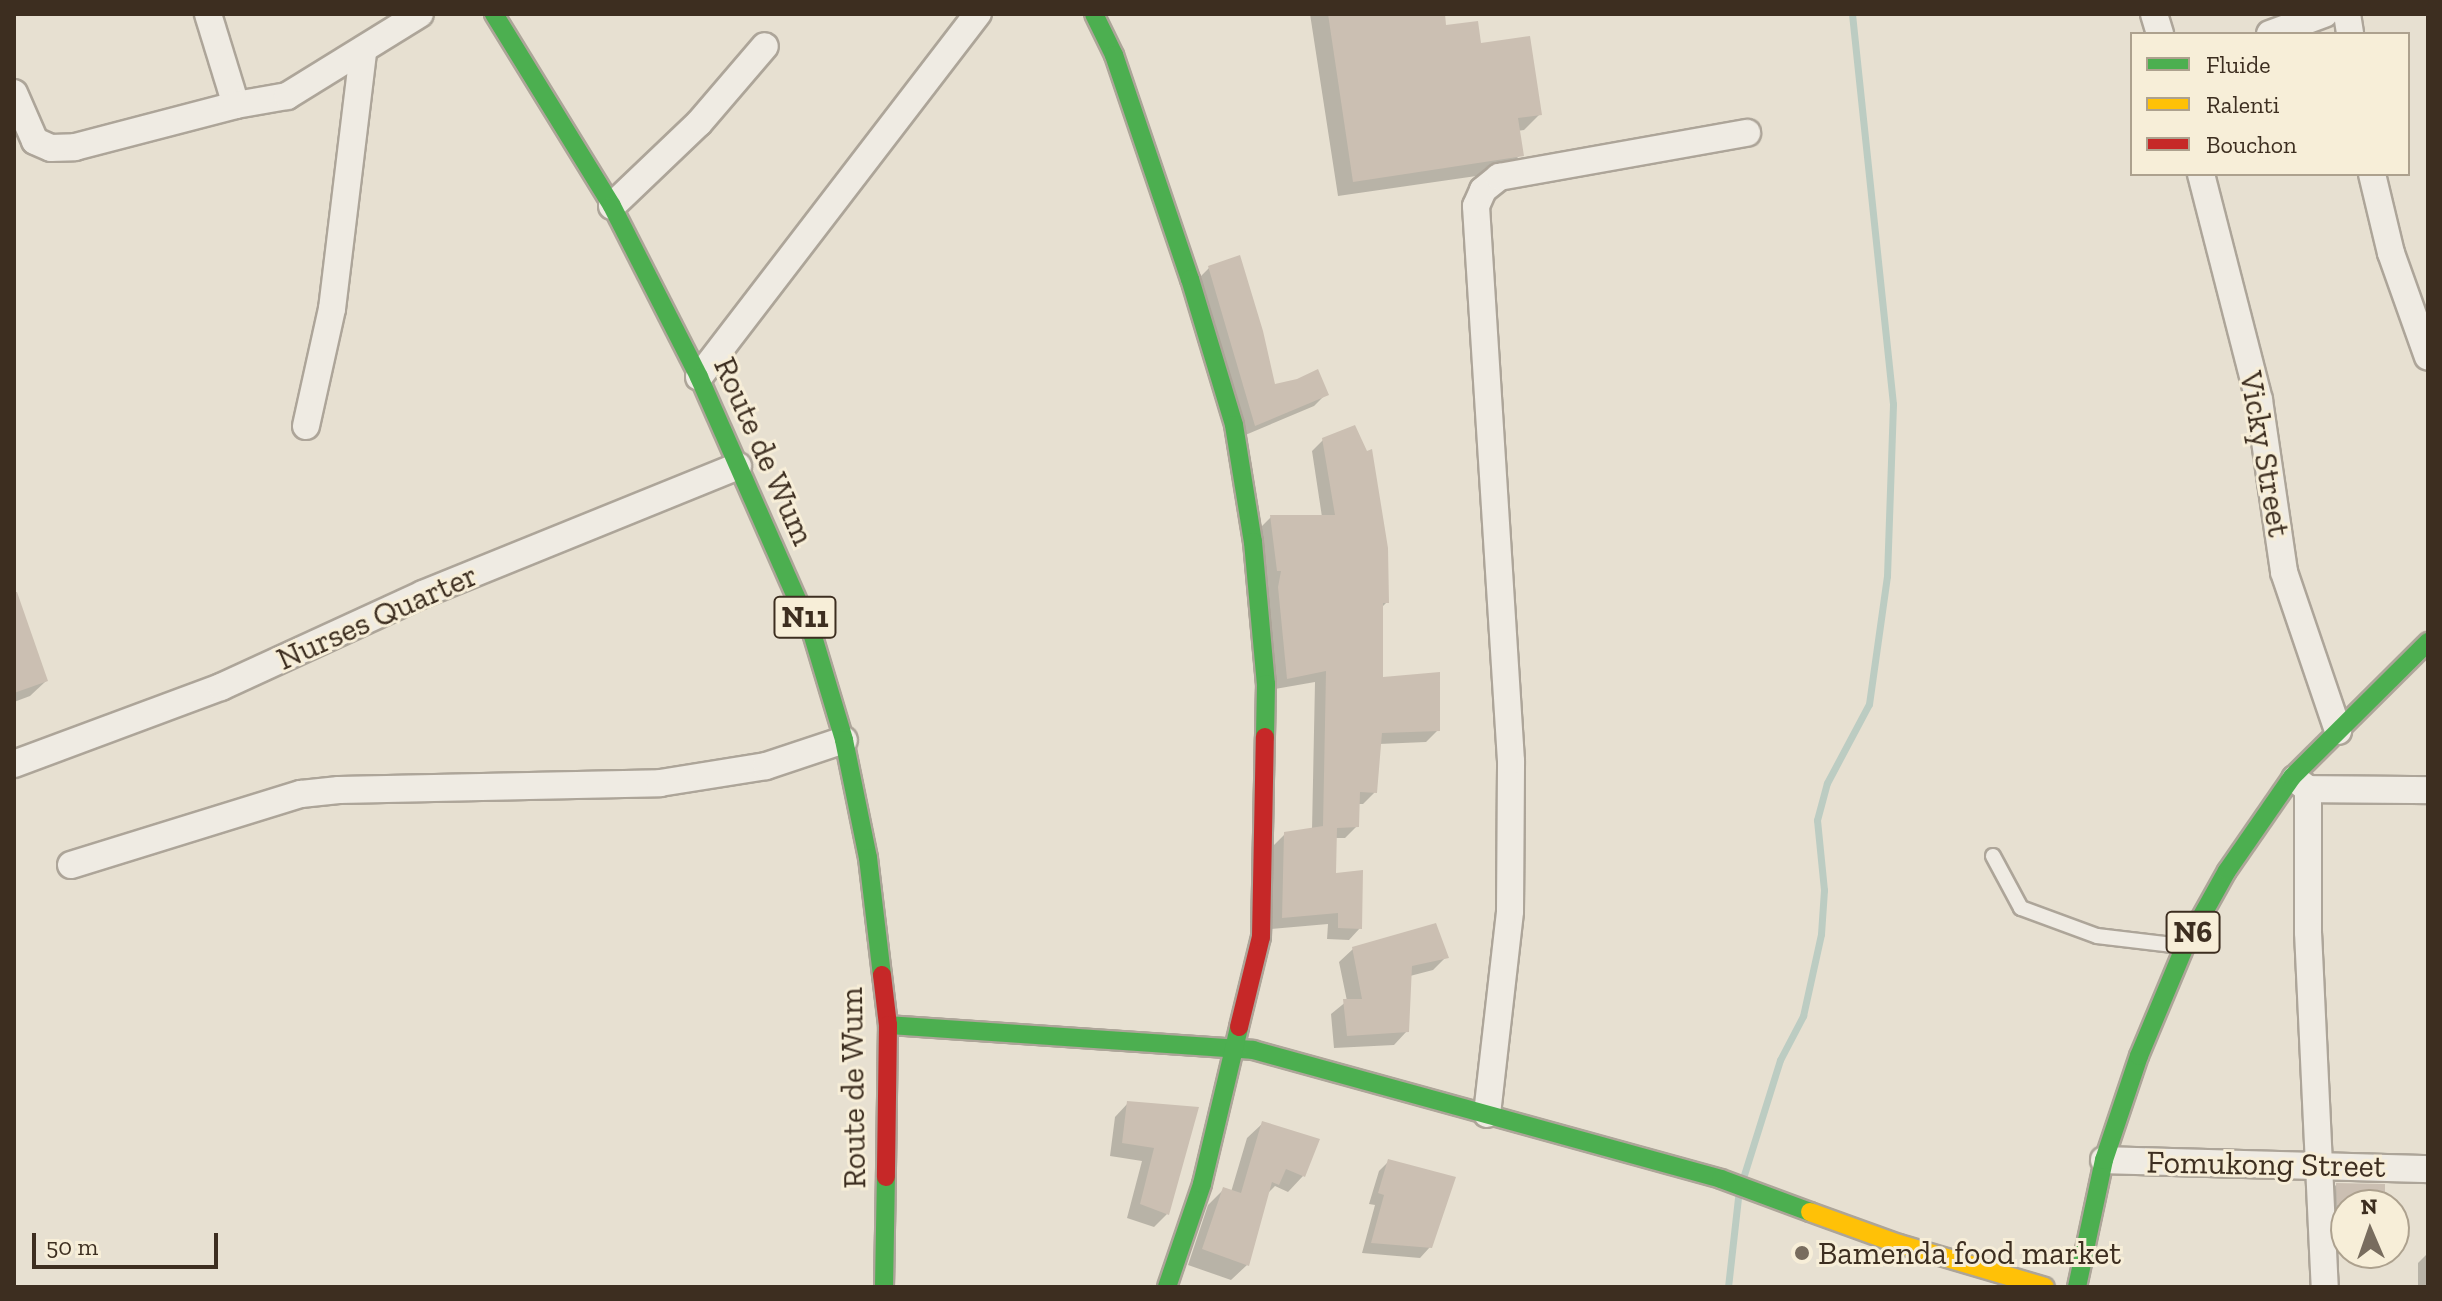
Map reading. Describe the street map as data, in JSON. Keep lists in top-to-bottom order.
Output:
{
  "streets": {
    "main road": ["Route de Wum", "N11", "N6"],
    "street": ["Vicky Street", "Nurses Quarter", "Fomukong Street"]
  },
  "crossings": [
    ["Route de Wum", "Nurses Quarter"],
    ["Vicky Street", "N6"],
    ["N6", "Fomukong Street"]
  ],
  "places": ["Bamenda food market"],
  "legend": ["Fluide", "Ralenti", "Bouchon"],
  "scale_bar": "50 m",
  "north": "top"
}
